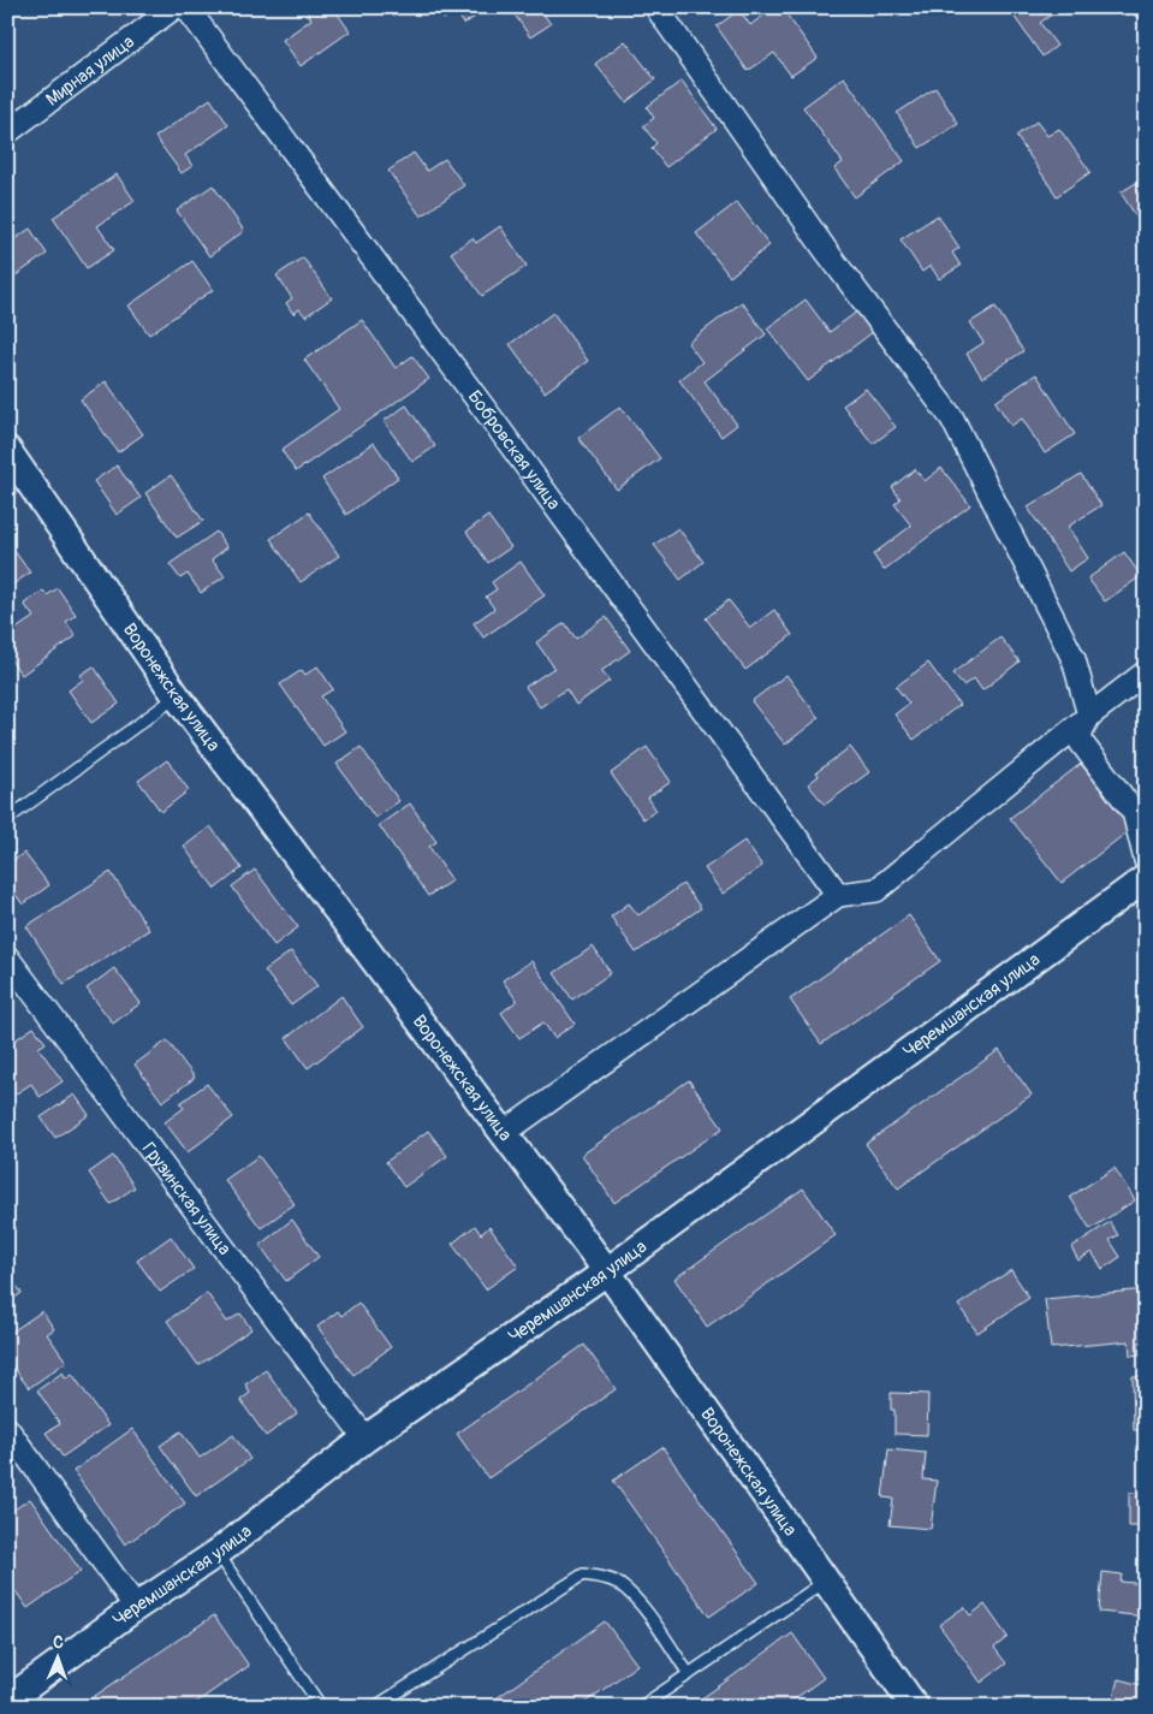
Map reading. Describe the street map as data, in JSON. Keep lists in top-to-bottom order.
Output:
{
  "streets": {
    "street": [
      "Мирная улица",
      "Бобровская улица",
      "Воронежская улица",
      "Черемшанская улица",
      "Грузинская улица"
    ]
  },
  "crossings": [
    ["Воронежская улица", "Черемшанская улица"],
    ["Черемшанская улица", "Грузинская улица"]
  ],
  "north": "top"
}
